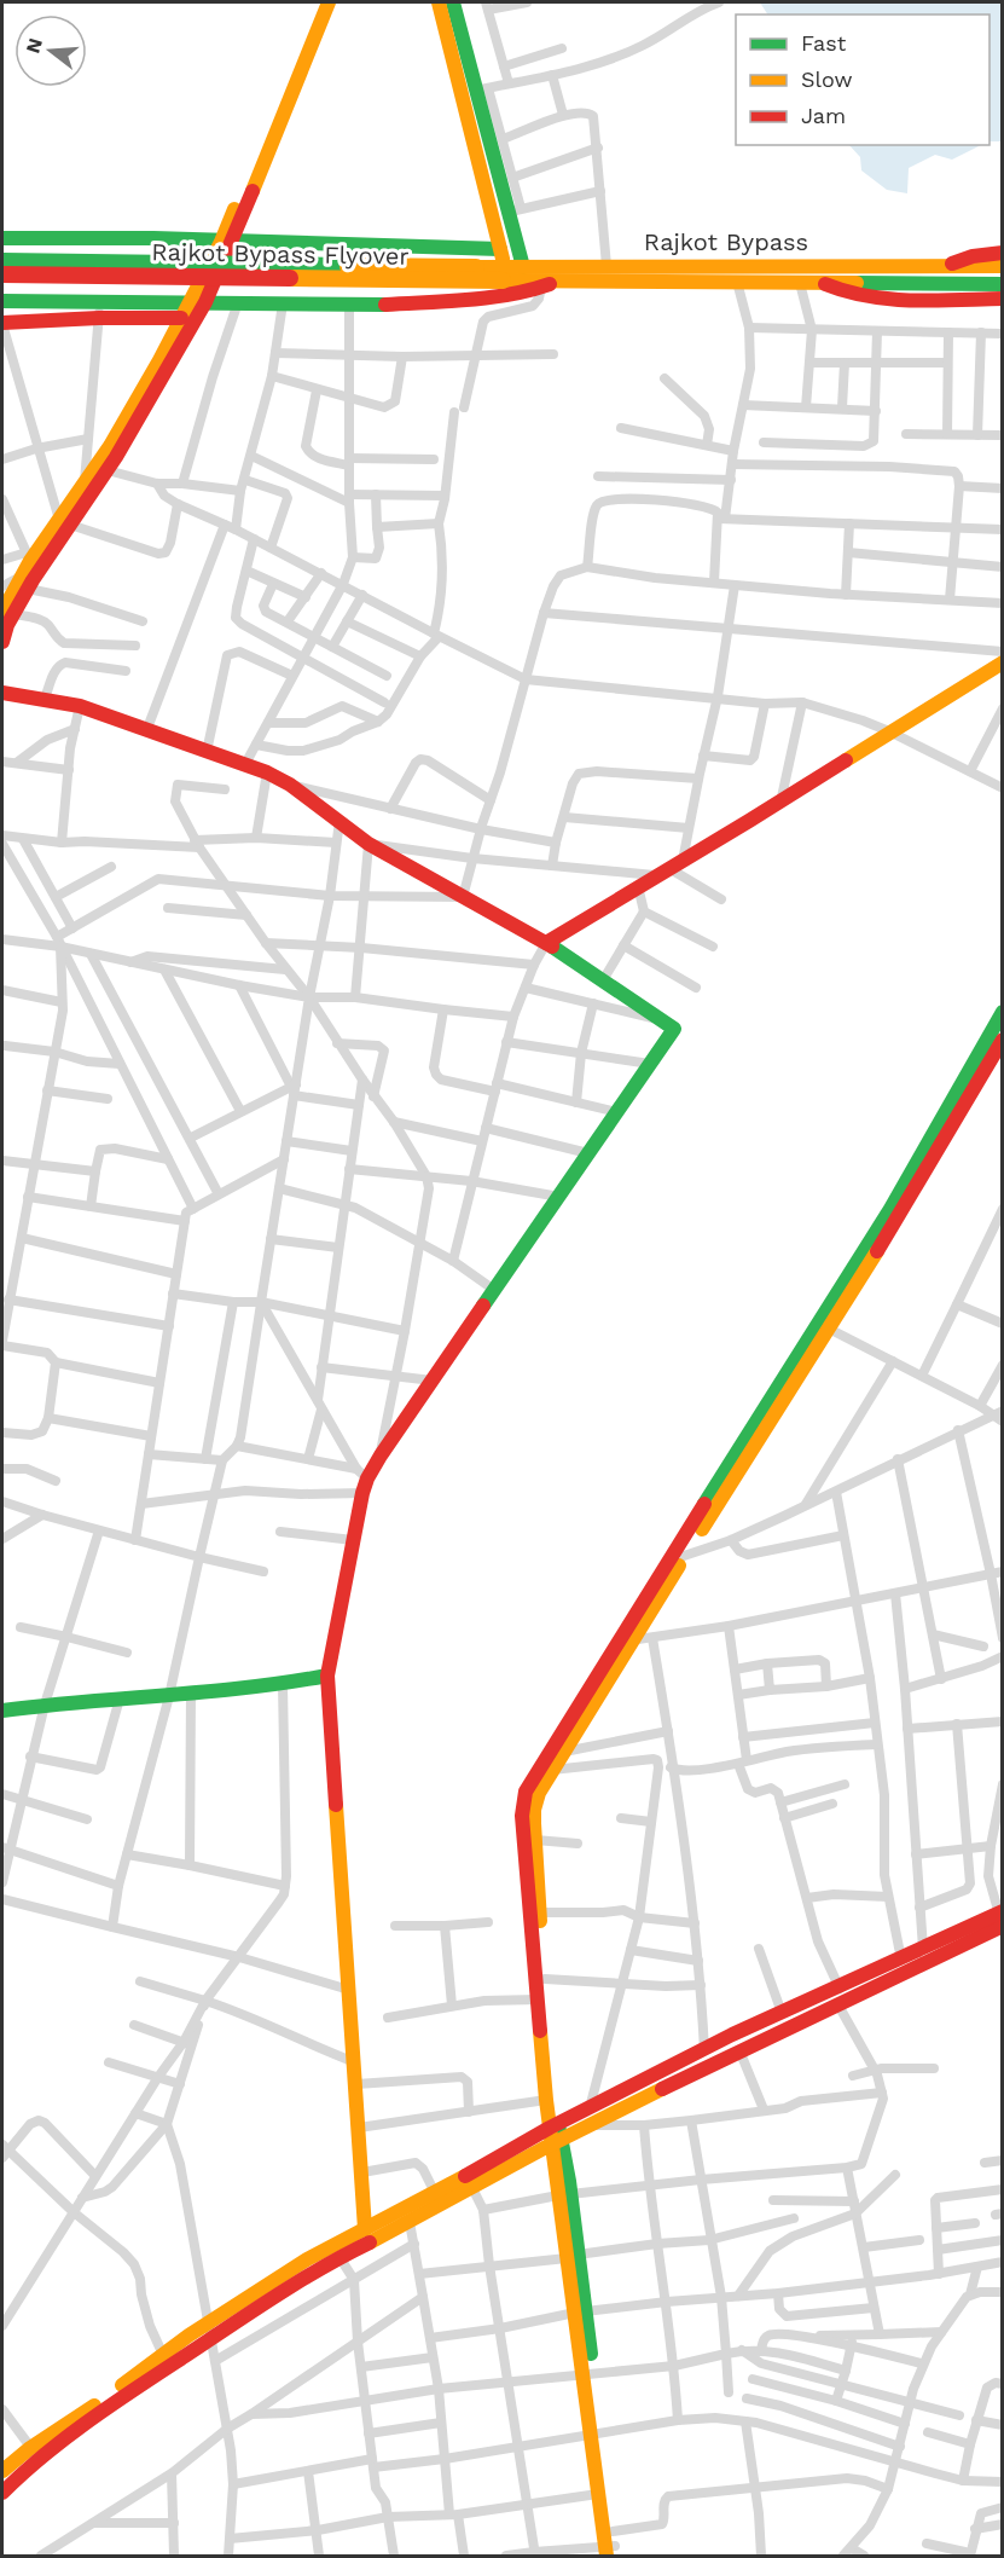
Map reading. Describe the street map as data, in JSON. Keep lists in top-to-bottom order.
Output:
{
  "streets": {
    "main road": ["Rajkot Bypass", "Rajkot Bypass Flyover"]
  },
  "crossings": [
    ["Rajkot Bypass", "Rajkot Bypass Flyover"]
  ],
  "legend": ["Fast", "Slow", "Jam"],
  "north": "left"
}
